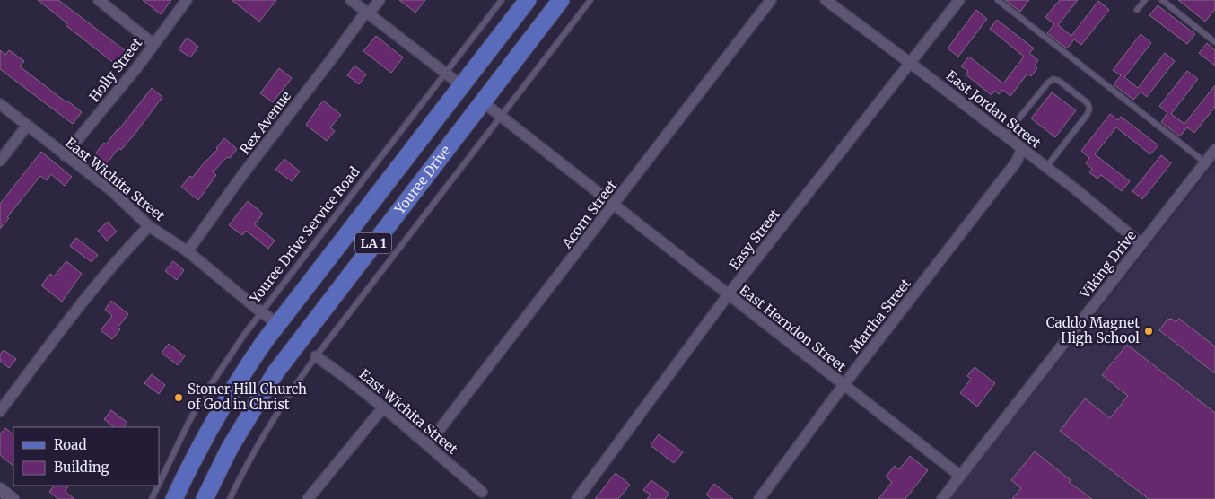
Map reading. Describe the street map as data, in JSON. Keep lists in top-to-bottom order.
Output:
{
  "streets": {
    "main road": ["Youree Drive", "LA 1"],
    "street": [
      "Holly Street",
      "East Jordan Street",
      "Rex Avenue",
      "East Wichita Street",
      "Acorn Street",
      "Easy Street",
      "Viking Drive",
      "Martha Street",
      "East Herndon Street"
    ],
    "lane": ["Youree Drive Service Road"]
  },
  "crossings": [
    ["Holly Street", "East Wichita Street"],
    ["East Jordan Street", "Easy Street"],
    ["East Jordan Street", "Viking Drive"],
    ["East Jordan Street", "Martha Street"],
    ["Rex Avenue", "East Wichita Street"],
    ["East Wichita Street", "Youree Drive"],
    ["East Wichita Street", "Acorn Street"],
    ["East Wichita Street", "Youree Drive Service Road"],
    ["Youree Drive", "East Herndon Street"],
    ["Acorn Street", "East Herndon Street"],
    ["Easy Street", "East Herndon Street"],
    ["Viking Drive", "East Herndon Street"],
    ["Martha Street", "East Herndon Street"]
  ],
  "places": ["Caddo Magnet High School", "Stoner Hill Church of God in Christ"],
  "legend": ["Road", "Building"]
}
